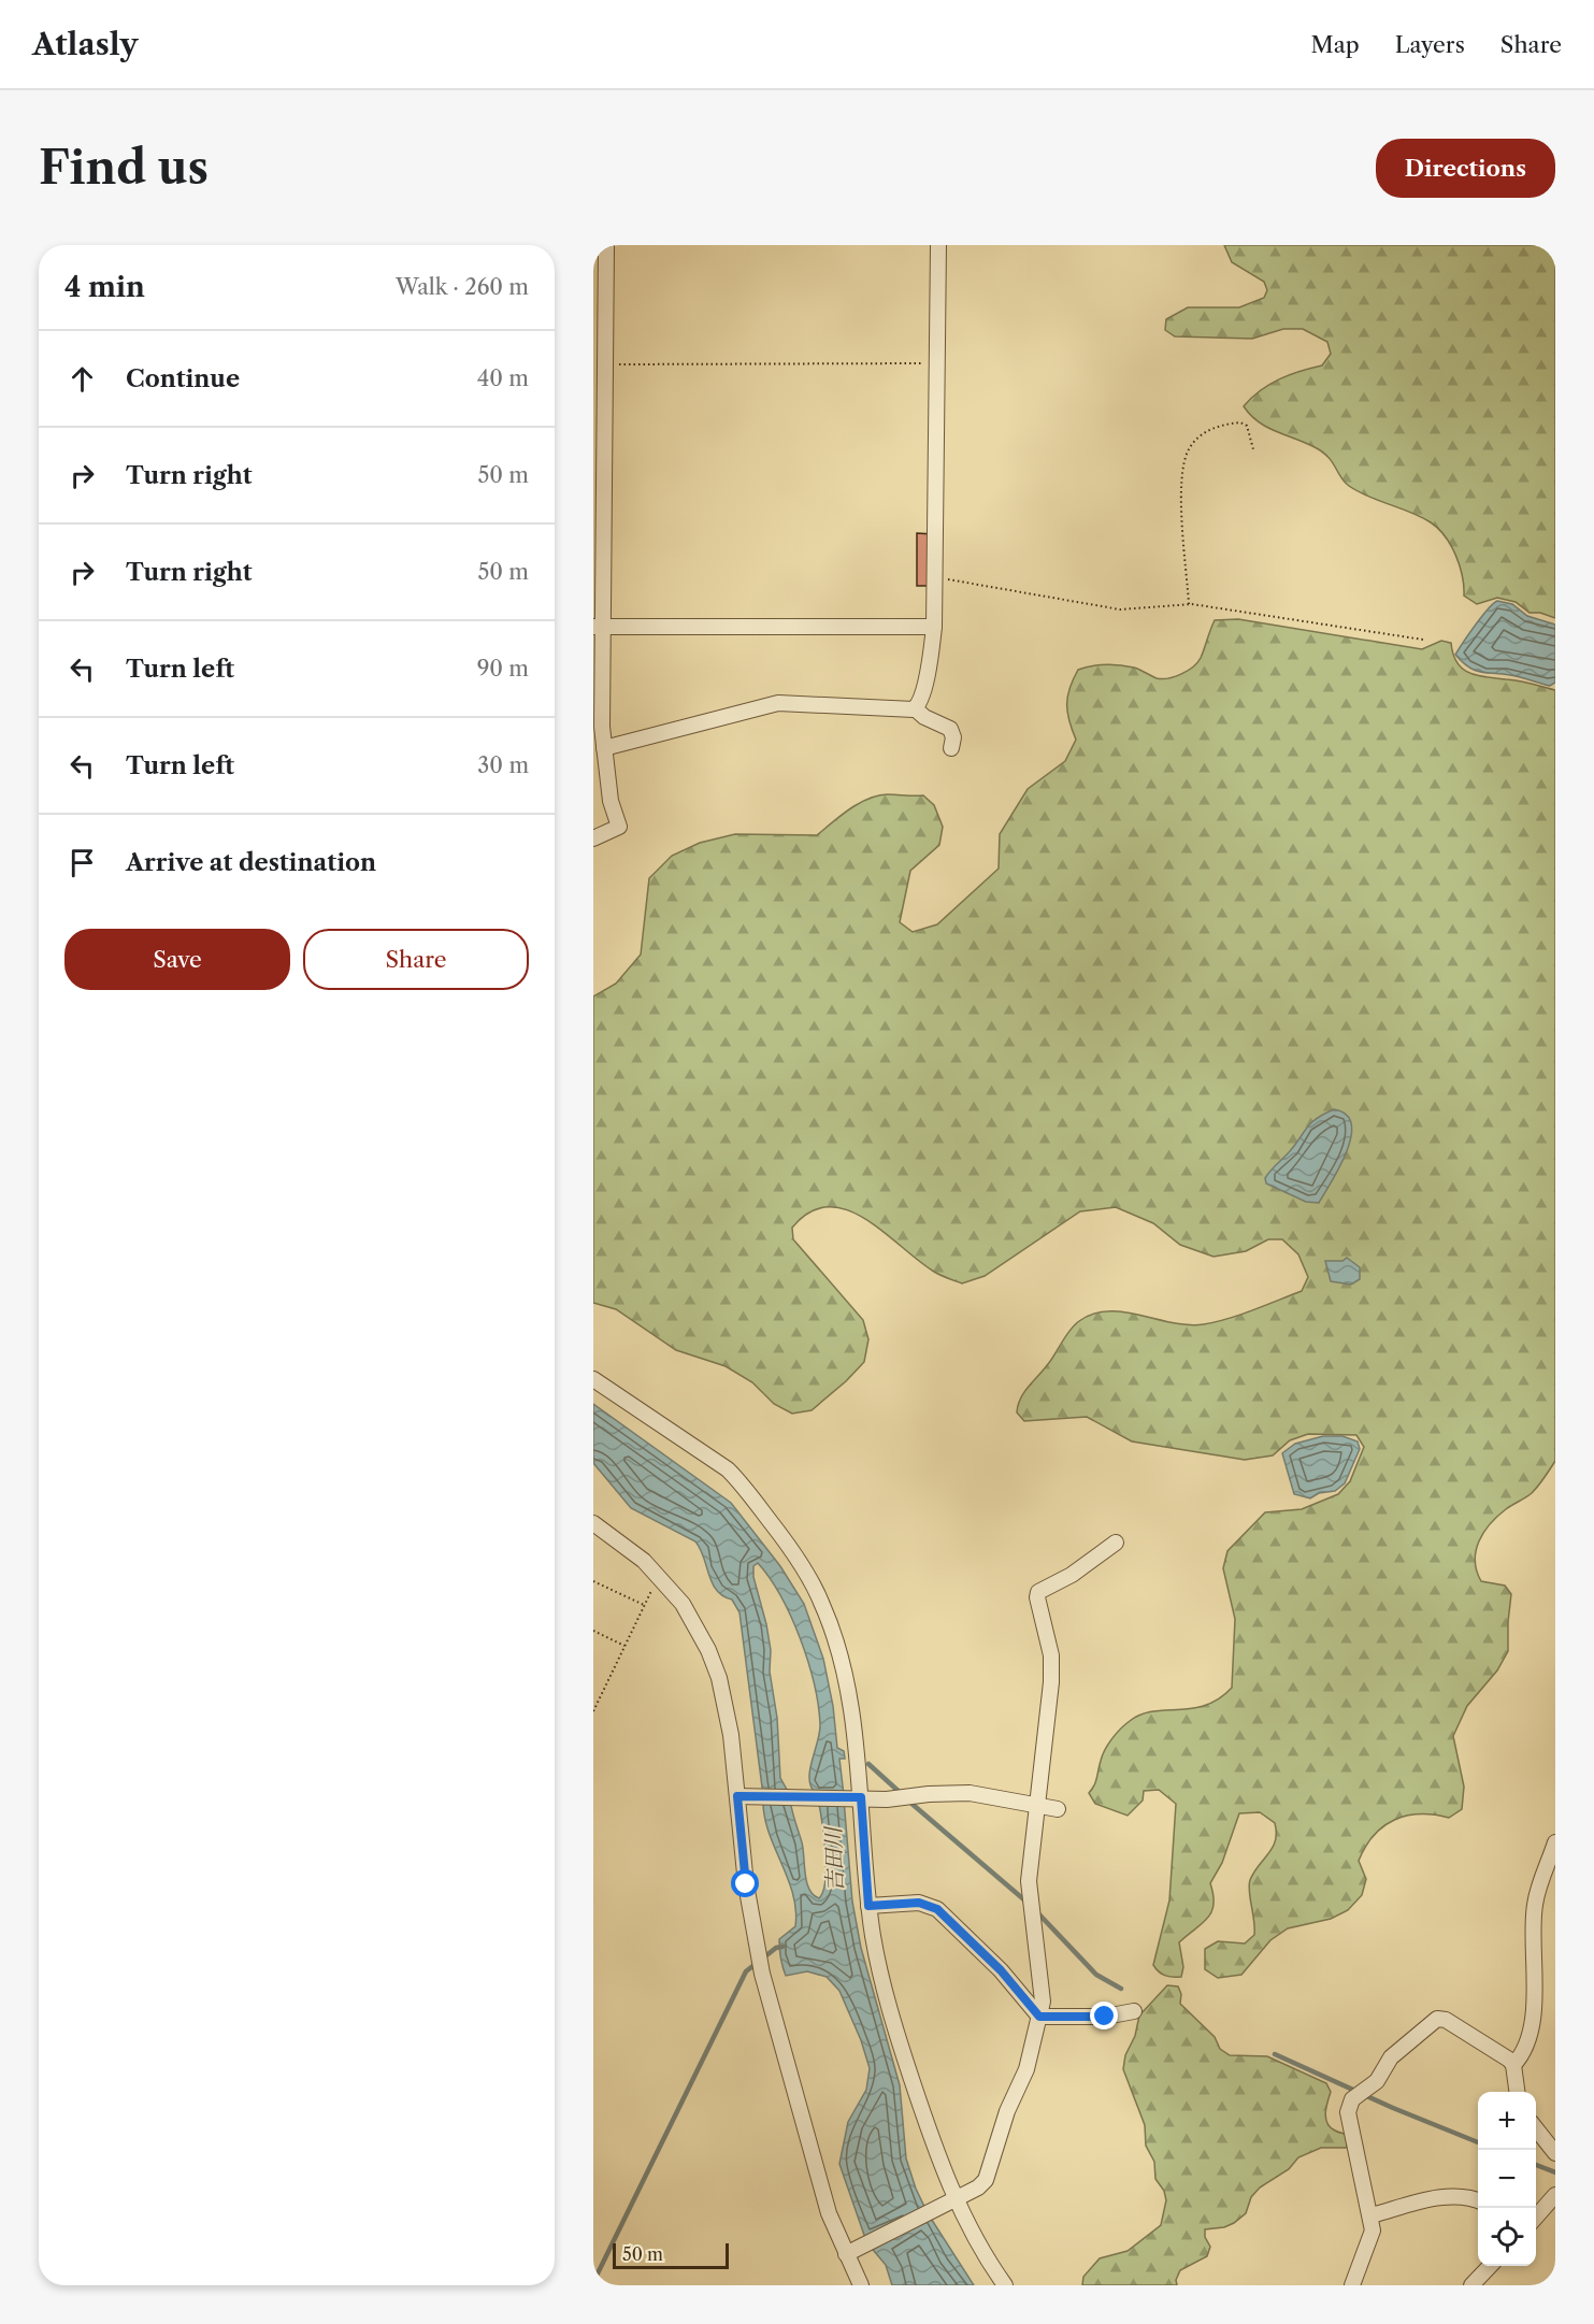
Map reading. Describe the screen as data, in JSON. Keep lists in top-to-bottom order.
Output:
{
  "water": ["吉田川"],
  "scale_bar": "50 m",
  "page": {
    "header": "Atlasly",
    "nav": ["Map", "Layers", "Share"],
    "buttons": [
      "Directions",
      ["Save", "Share"]
    ],
    "title": "Find us",
    "heading": ["4 min", "Walk · 260 m"],
    "list": [
      ["Continue", "40 m"],
      ["Turn right", "50 m"],
      ["Turn right", "50 m"],
      ["Turn left", "90 m"],
      ["Turn left", "30 m"],
      "Arrive at destination"
    ],
    "map_buttons": ["+", "−"],
    "scale": "50 m"
  }
}
